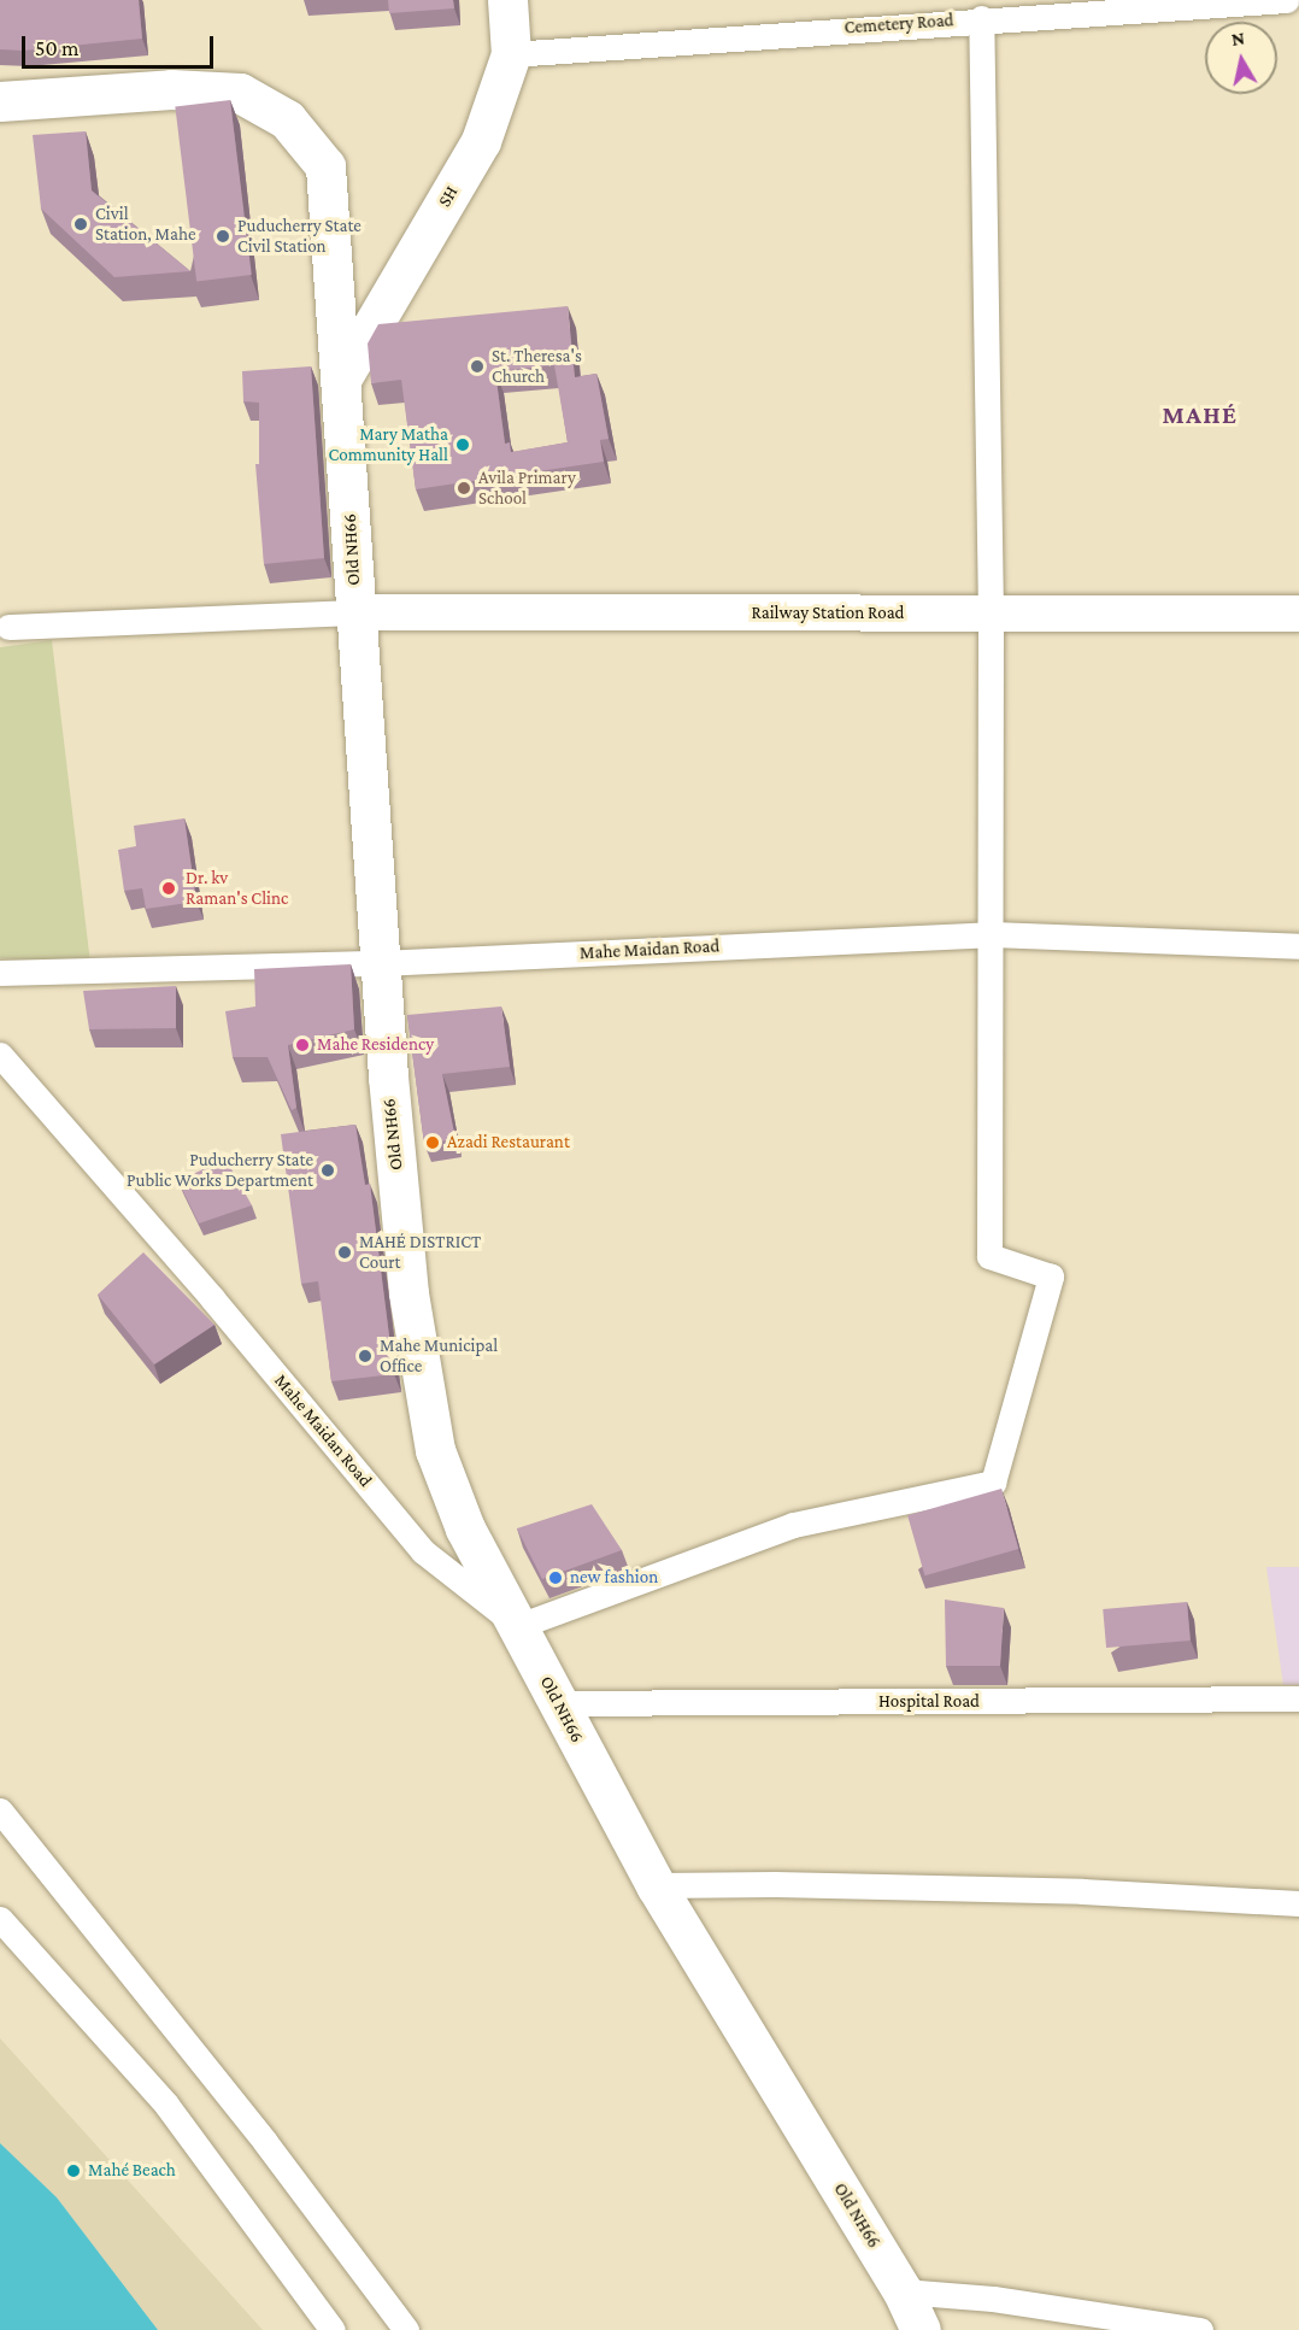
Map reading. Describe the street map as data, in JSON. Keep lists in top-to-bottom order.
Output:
{
  "streets": {
    "main road": ["SH", "Old NH66"],
    "street": [
      "Cemetery Road",
      "Railway Station Road",
      "Mahe Maidan Road",
      "Hospital Road"
    ]
  },
  "crossings": [
    ["Cemetery Road", "SH"],
    ["SH", "Old NH66"],
    ["Old NH66", "Railway Station Road"],
    ["Old NH66", "Mahe Maidan Road"],
    ["Old NH66", "Hospital Road"]
  ],
  "districts": ["MAHÉ"],
  "places": [
    "Civil Station, Mahe",
    "Puducherry State Civil Station",
    "St. Theresa's Church",
    "Mary Matha Community Hall",
    "Avila Primary School",
    "Dr. kv Raman's Clinc",
    "Mahe Residency",
    "Azadi Restaurant",
    "Puducherry State Public Works Department",
    "MAHÉ DISTRICT Court",
    "Mahe Municipal Office",
    "new fashion",
    "Mahé Beach"
  ],
  "scale_bar": "50 m",
  "north": "top"
}
